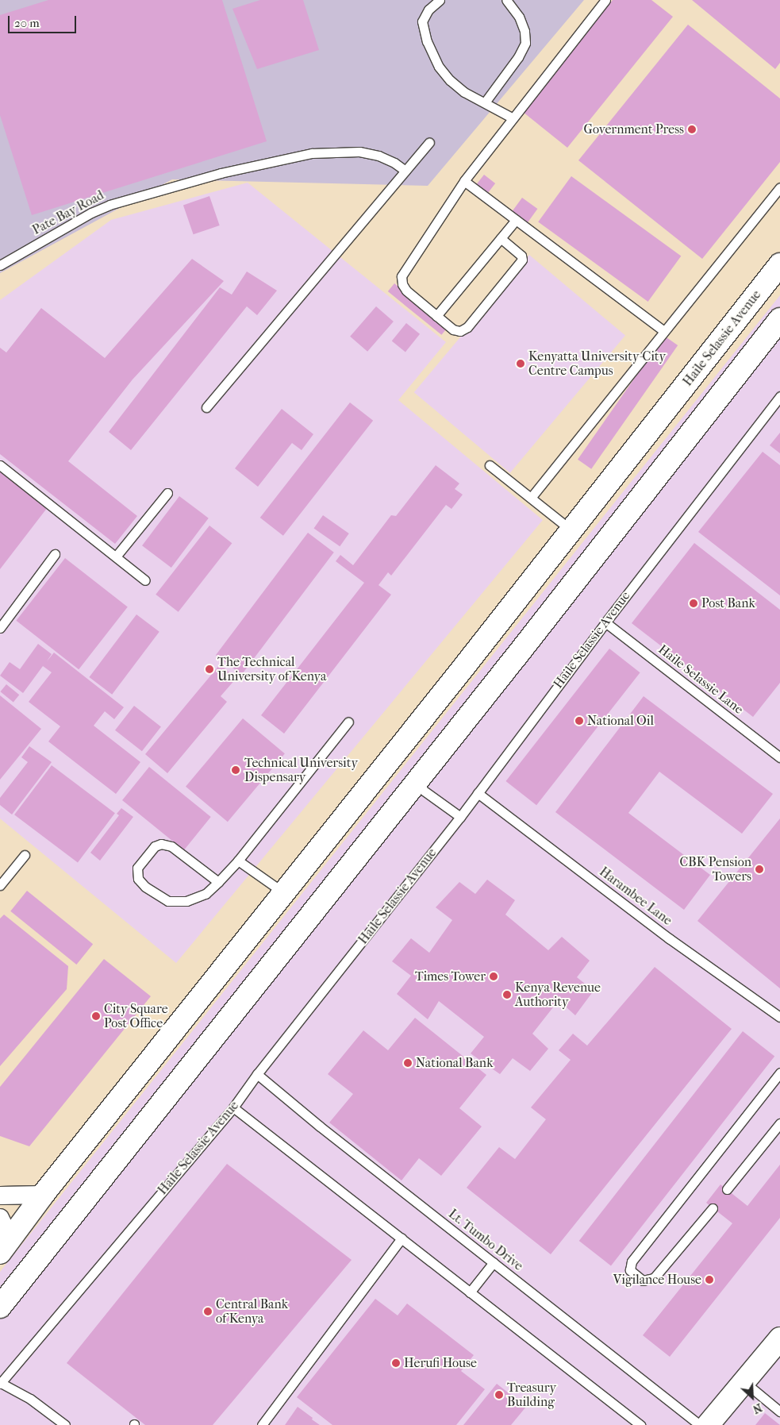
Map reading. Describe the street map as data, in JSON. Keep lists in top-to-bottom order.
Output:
{
  "streets": {
    "main road": ["Haile Selassie Avenue"],
    "lane": [
      "Pate Bay Road",
      "Haile Selassie Lane",
      "Harambee Lane",
      "Lt. Tumbo Drive"
    ]
  },
  "crossings": [
    ["Haile Selassie Avenue", "Haile Selassie Lane"],
    ["Haile Selassie Avenue", "Harambee Lane"],
    ["Haile Selassie Avenue", "Lt. Tumbo Drive"]
  ],
  "places": [
    "Government Press",
    "Kenyatta University-City Centre Campus",
    "Post Bank",
    "The Technical University of Kenya",
    "National Oil",
    "Technical University Dispensary",
    "CBK Pension Towers",
    "Times Tower",
    "Kenya Revenue Authority",
    "City Square Post Office",
    "National Bank",
    "Vigilance House",
    "Central Bank of Kenya",
    "Herufi House",
    "Treasury Building"
  ],
  "scale_bar": "20 m",
  "north": "bottom right"
}
